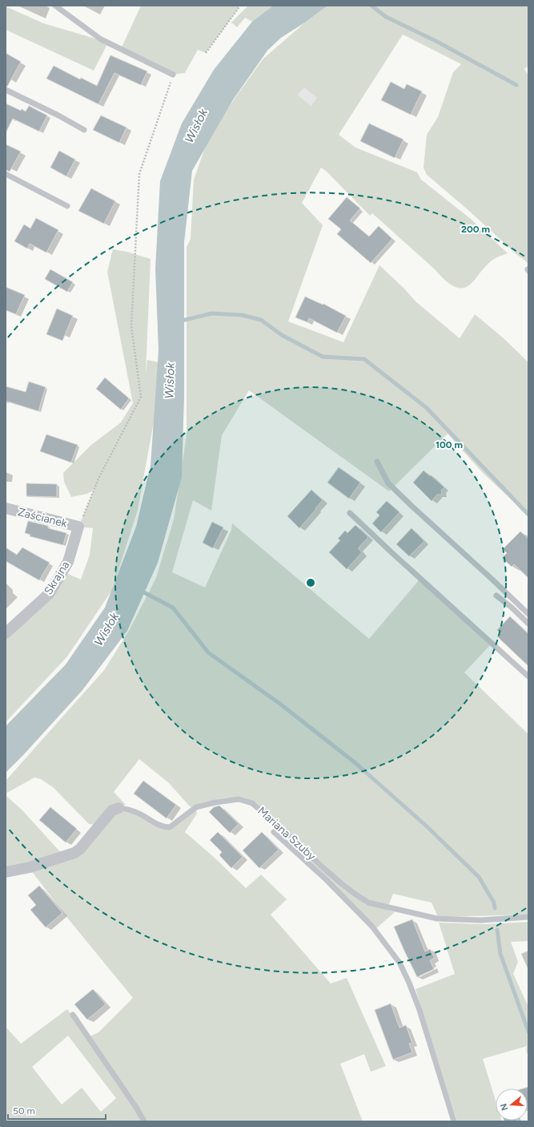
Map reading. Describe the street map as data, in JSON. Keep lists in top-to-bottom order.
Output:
{
  "streets": {
    "street": ["Zaścianek", "Skrajna", "Mariana Szuby"]
  },
  "crossings": [
    ["Zaścianek", "Skrajna"]
  ],
  "water": ["Wisłok"],
  "scale_bar": "50 m",
  "north": "left",
  "rings": ["200 m", "100 m"]
}
